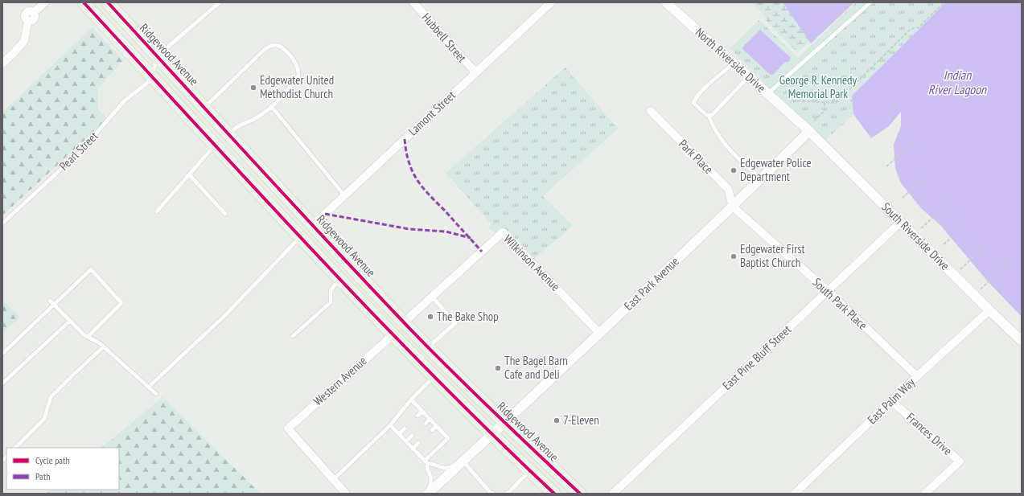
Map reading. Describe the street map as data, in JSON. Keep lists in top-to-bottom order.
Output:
{
  "streets": {
    "main road": ["Ridgewood Avenue"],
    "street": [
      "Hubbell Street",
      "North Riverside Drive",
      "Lamont Street",
      "Park Place",
      "South Riverside Drive",
      "Wilkinson Avenue",
      "East Park Avenue",
      "South Park Place",
      "East Pine Bluff Street",
      "Western Avenue",
      "East Palm Way",
      "Frances Drive"
    ],
    "lane": ["Pearl Street"]
  },
  "crossings": [
    ["Hubbell Street", "Lamont Street"],
    ["Ridgewood Avenue", "Lamont Street"],
    ["Ridgewood Avenue", "Wilkinson Avenue"],
    ["Ridgewood Avenue", "East Park Avenue"],
    ["North Riverside Drive", "South Riverside Drive"],
    ["North Riverside Drive", "East Park Avenue"],
    ["Park Place", "East Park Avenue"],
    ["Park Place", "South Park Place"],
    ["South Riverside Drive", "East Park Avenue"],
    ["South Riverside Drive", "East Pine Bluff Street"],
    ["South Riverside Drive", "East Palm Way"],
    ["Wilkinson Avenue", "East Park Avenue"],
    ["East Park Avenue", "South Park Place"],
    ["South Park Place", "East Pine Bluff Street"],
    ["South Park Place", "East Palm Way"],
    ["East Palm Way", "Frances Drive"]
  ],
  "water": ["Indian River Lagoon"],
  "parks": ["George R. Kennedy Memorial Park"],
  "places": [
    "Edgewater United Methodist Church",
    "Edgewater Police Department",
    "Edgewater First Baptist Church",
    "The Bake Shop",
    "The Bagel Barn Cafe and Deli",
    "7-Eleven"
  ],
  "legend": ["Cycle path", "Path"]
}
